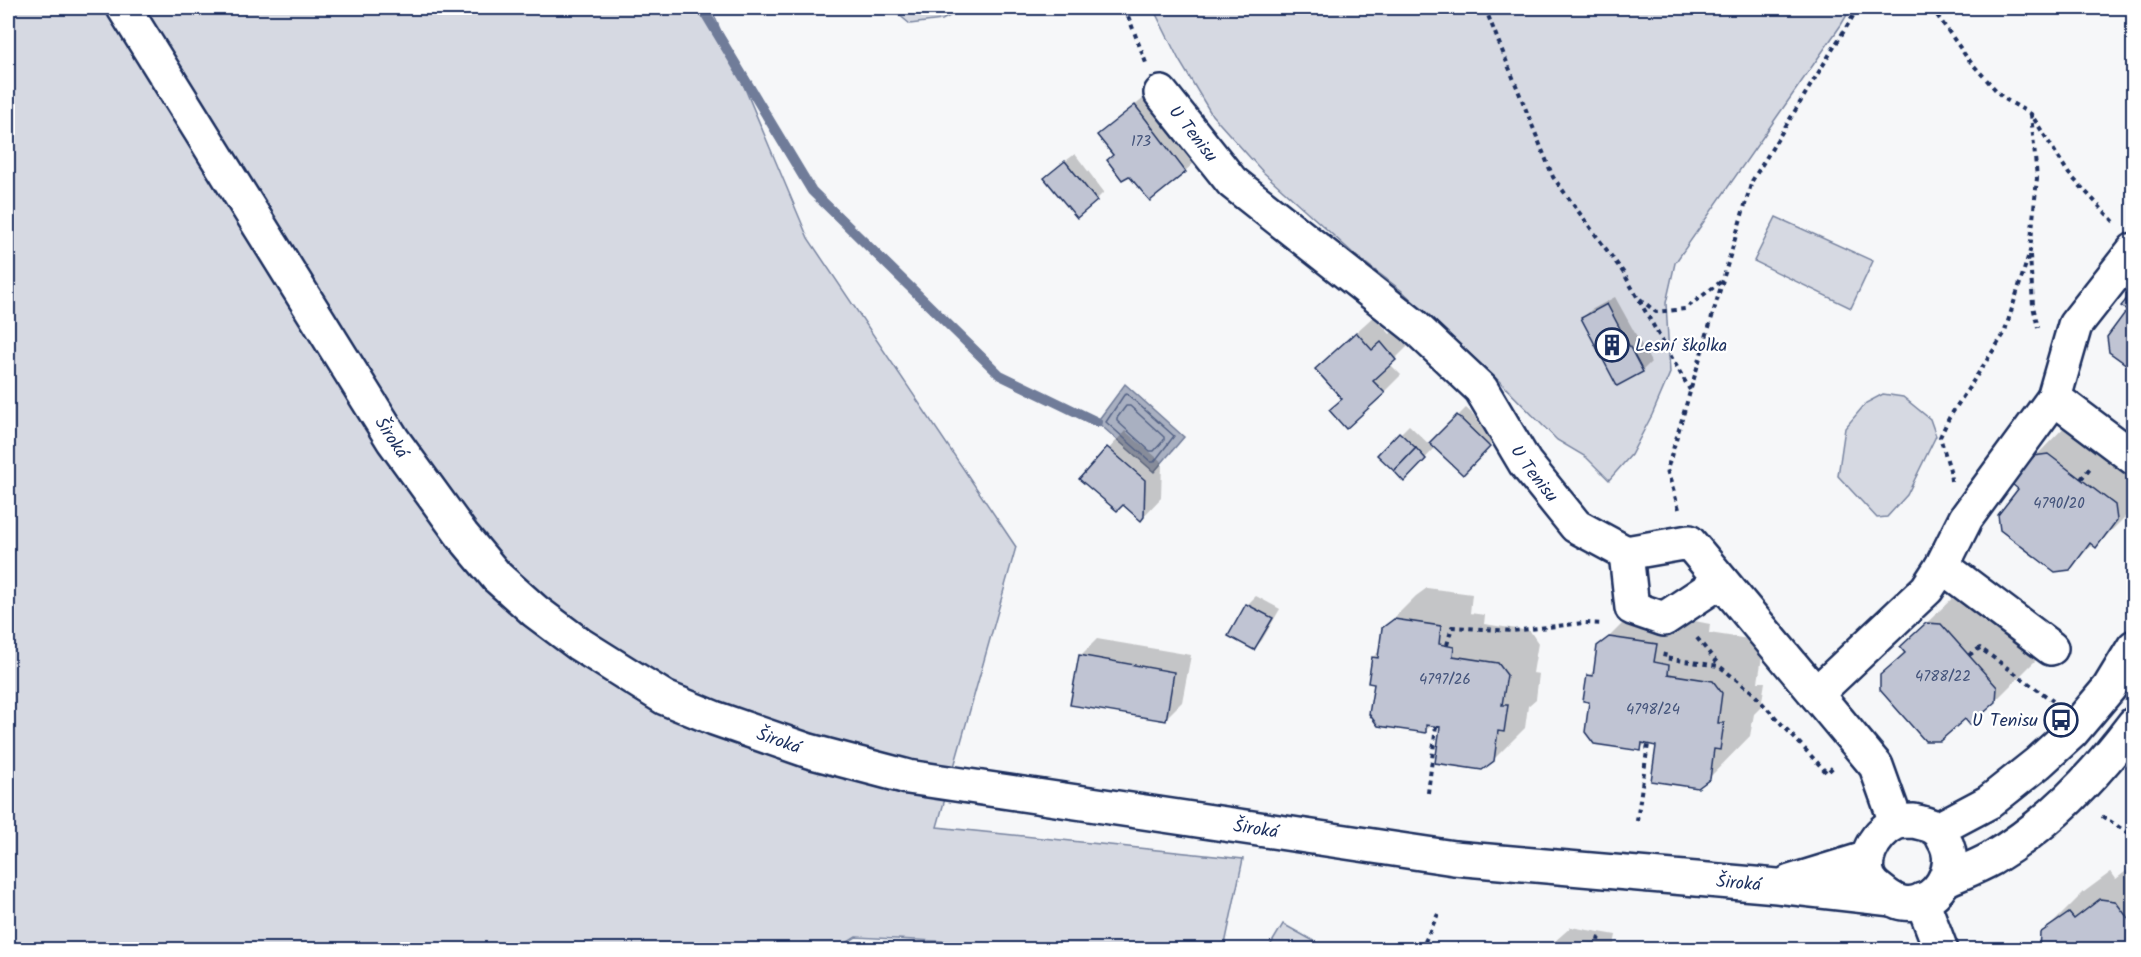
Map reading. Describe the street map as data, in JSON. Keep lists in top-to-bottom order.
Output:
{
  "streets": {
    "street": ["U Tenisu", "Široká"]
  },
  "places": {
    "building": ["Lesní školka"],
    "bus stop": ["U Tenisu"]
  },
  "house_numbers": [
    "173",
    "4790/20",
    "4788/22",
    "4797/26",
    "4798/24"
  ]
}
